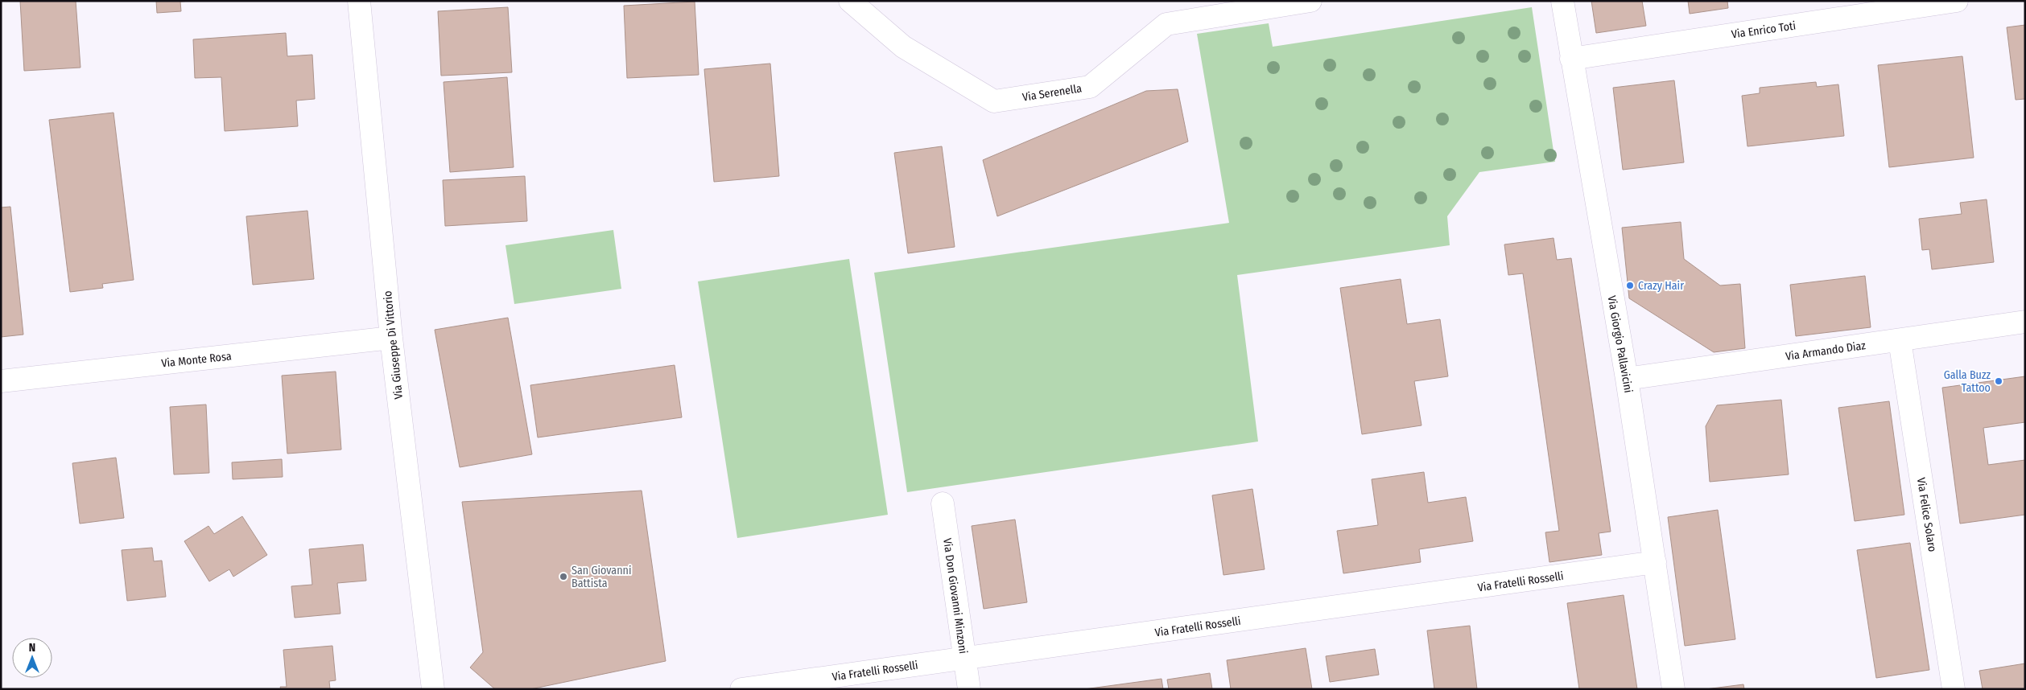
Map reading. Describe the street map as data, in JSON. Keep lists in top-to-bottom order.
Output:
{
  "streets": {
    "street": [
      "Via Enrico Toti",
      "Via Serenella",
      "Via Giorgio Pallavicini",
      "Via Giuseppe Di Vittorio",
      "Via Armando Diaz",
      "Via Monte Rosa",
      "Via Felice Solaro",
      "Via Fratelli Rosselli",
      "Via Don Giovanni Minzoni"
    ]
  },
  "crossings": [
    ["Via Enrico Toti", "Via Giorgio Pallavicini"],
    ["Via Giorgio Pallavicini", "Via Armando Diaz"],
    ["Via Giorgio Pallavicini", "Via Fratelli Rosselli"],
    ["Via Giuseppe Di Vittorio", "Via Monte Rosa"],
    ["Via Armando Diaz", "Via Felice Solaro"],
    ["Via Fratelli Rosselli", "Via Don Giovanni Minzoni"]
  ],
  "places": ["Crazy Hair", "Galla Buzz Tattoo", "San Giovanni Battista"],
  "north": "top"
}
